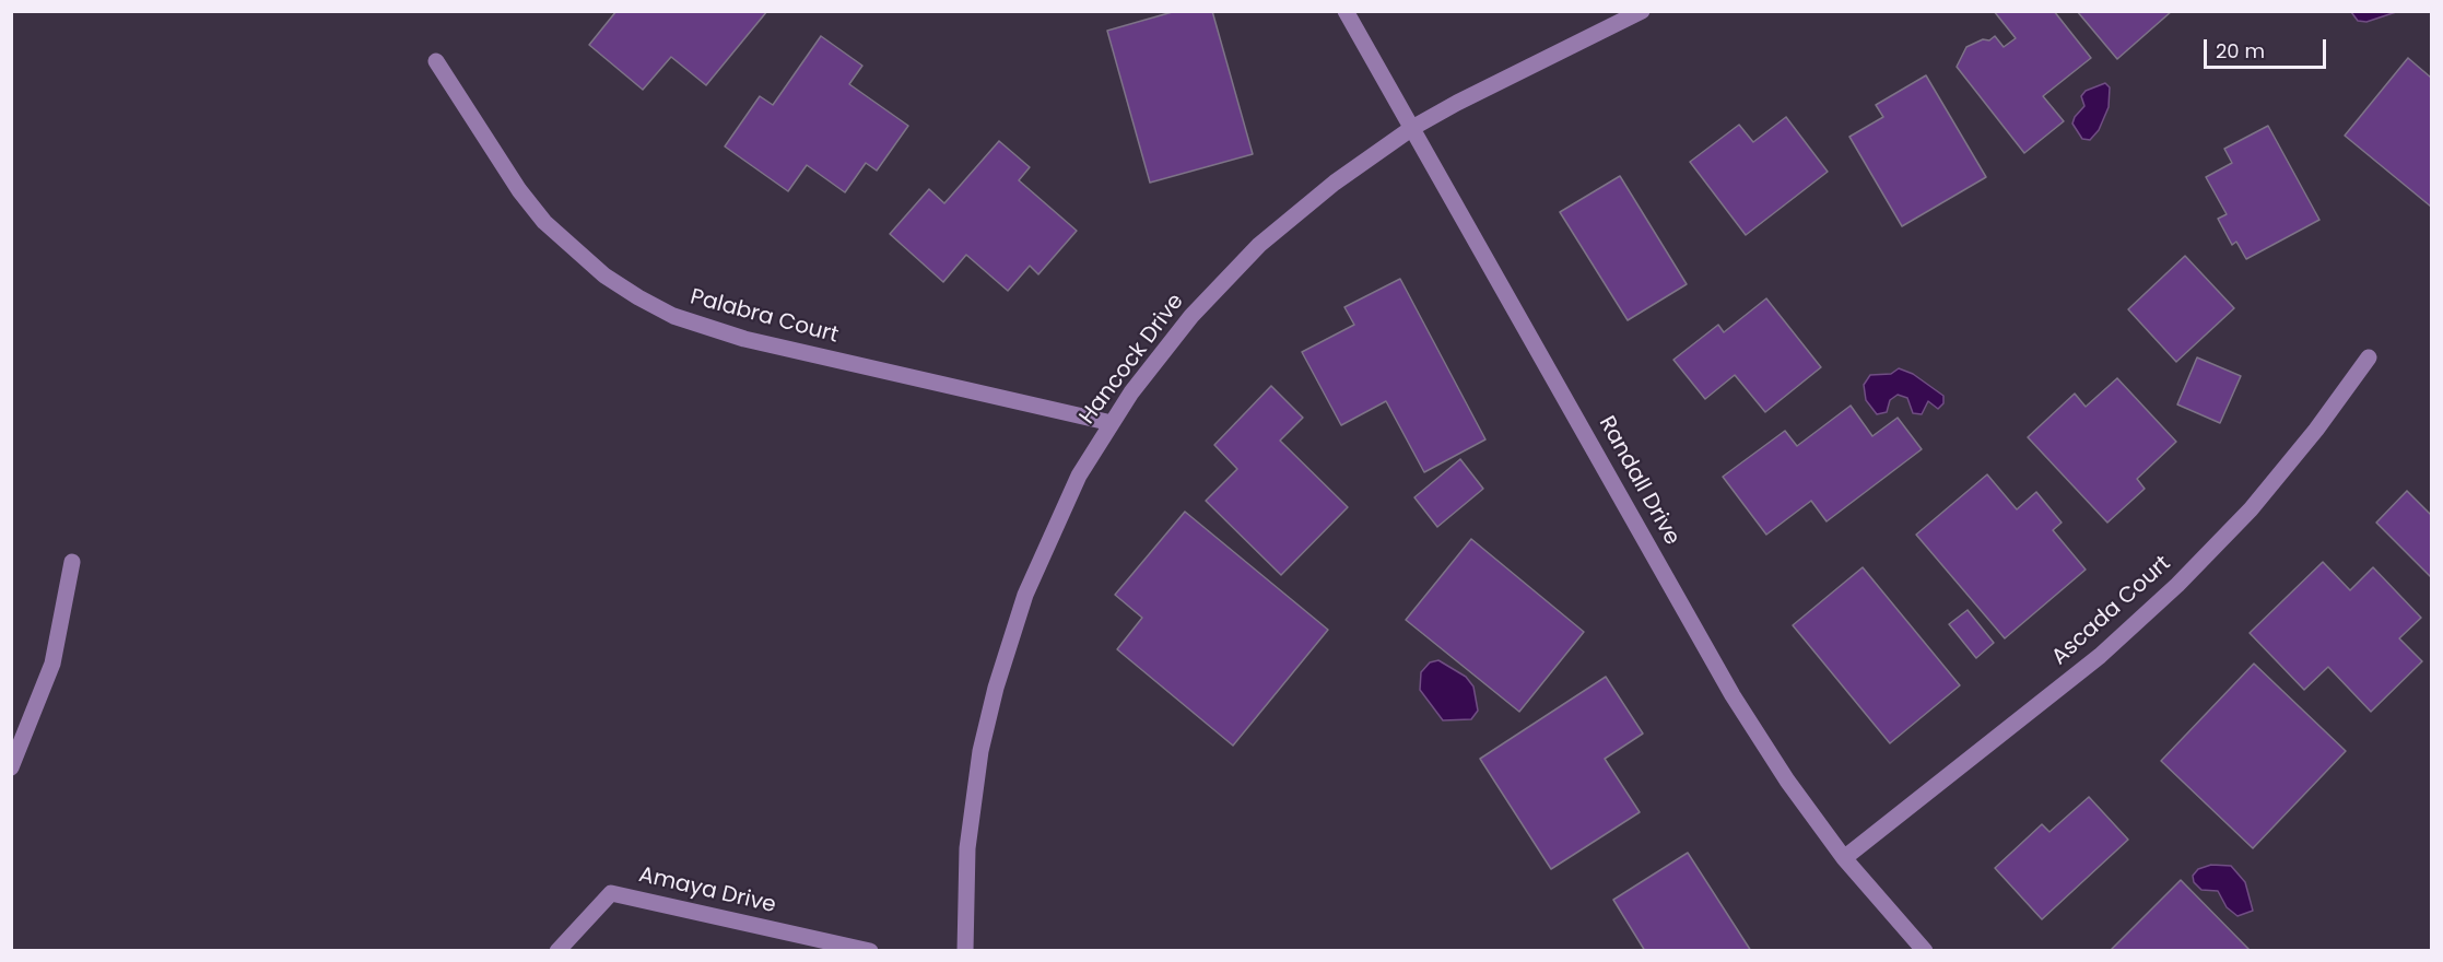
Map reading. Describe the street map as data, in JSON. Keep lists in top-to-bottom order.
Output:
{
  "streets": {
    "street": [
      "Palabra Court",
      "Hancock Drive",
      "Randall Drive",
      "Ascada Court",
      "Amaya Drive"
    ]
  },
  "crossings": [
    ["Palabra Court", "Hancock Drive"],
    ["Hancock Drive", "Randall Drive"],
    ["Randall Drive", "Ascada Court"]
  ],
  "scale_bar": "20 m"
}
